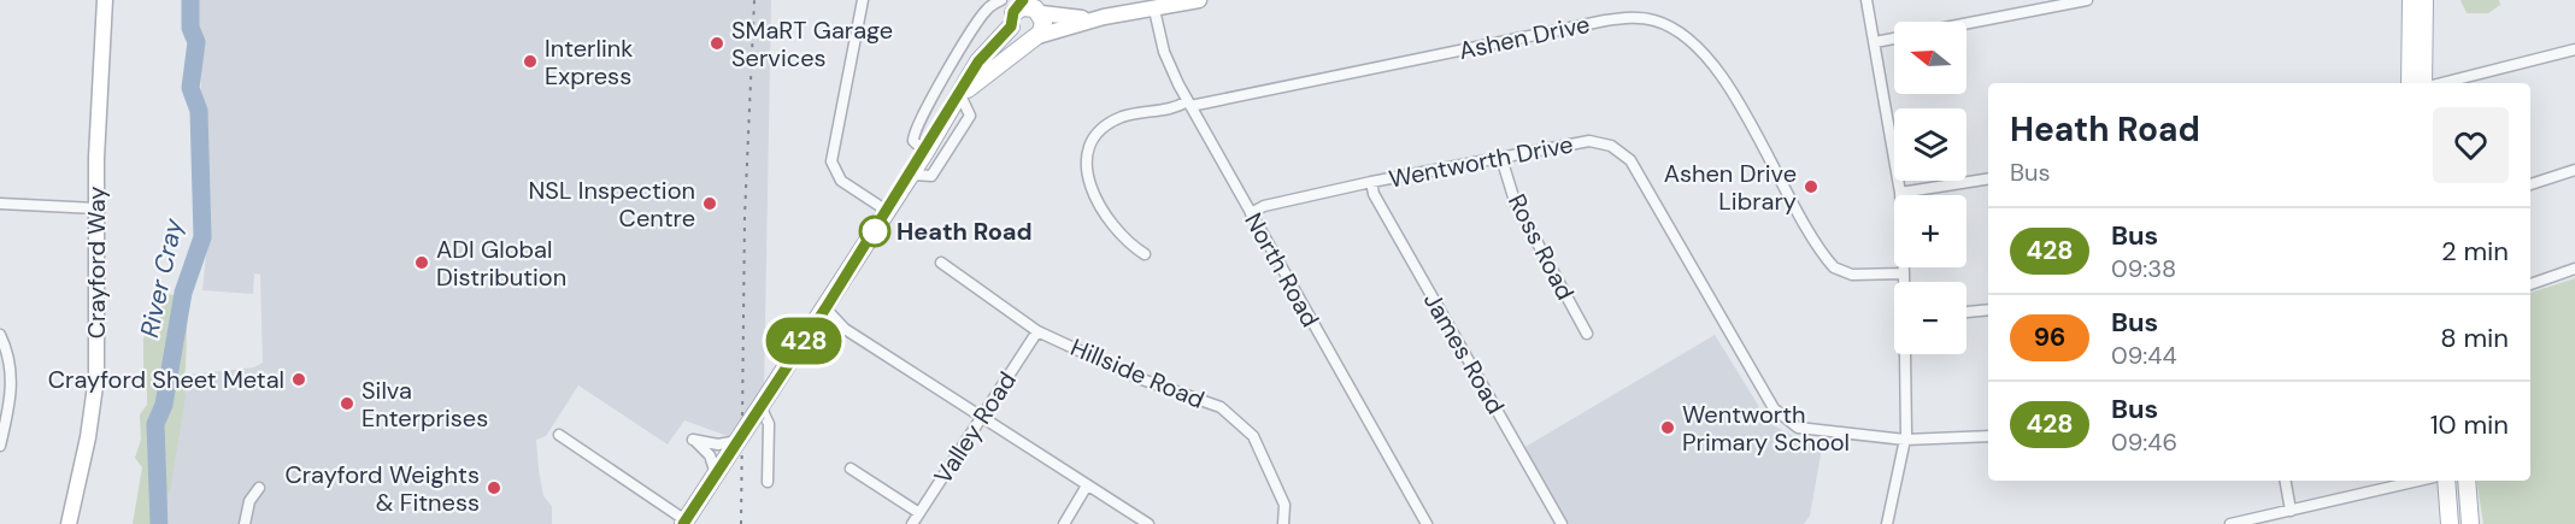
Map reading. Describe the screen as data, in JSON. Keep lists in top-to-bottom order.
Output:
{
  "streets": {
    "main road": ["Crayford Way"],
    "street": [
      "Ashen Drive",
      "Wentworth Drive",
      "Ross Road",
      "North Road",
      "James Road",
      "Hillside Road",
      "Valley Road"
    ]
  },
  "crossings": [
    ["Ashen Drive", "North Road"],
    ["Wentworth Drive", "Ross Road"],
    ["Wentworth Drive", "North Road"],
    ["Wentworth Drive", "James Road"],
    ["Hillside Road", "Valley Road"]
  ],
  "water": ["River Cray"],
  "places": [
    "SMaRT Garage Services",
    "Interlink Express",
    "Ashen Drive Library",
    "NSL Inspection Centre",
    "Heath Road",
    "ADI Global Distribution",
    "Crayford Sheet Metal",
    "Silva Enterprises",
    "Wentworth Primary School",
    "Crayford Weights & Fitness"
  ],
  "lines": ["bus line 428"],
  "north": "left",
  "page": {
    "on_map": "428",
    "map_buttons": ["+", "−"],
    "heading": ["Heath Road", "Bus"],
    "list": [
      {
        "mark": "428",
        "name": "Bus",
        "note": "09:38",
        "value": "2 min"
      },
      {
        "mark": "96",
        "name": "Bus",
        "note": "09:44",
        "value": "8 min"
      },
      {
        "mark": "428",
        "name": "Bus",
        "note": "09:46",
        "value": "10 min"
      }
    ]
  }
}
